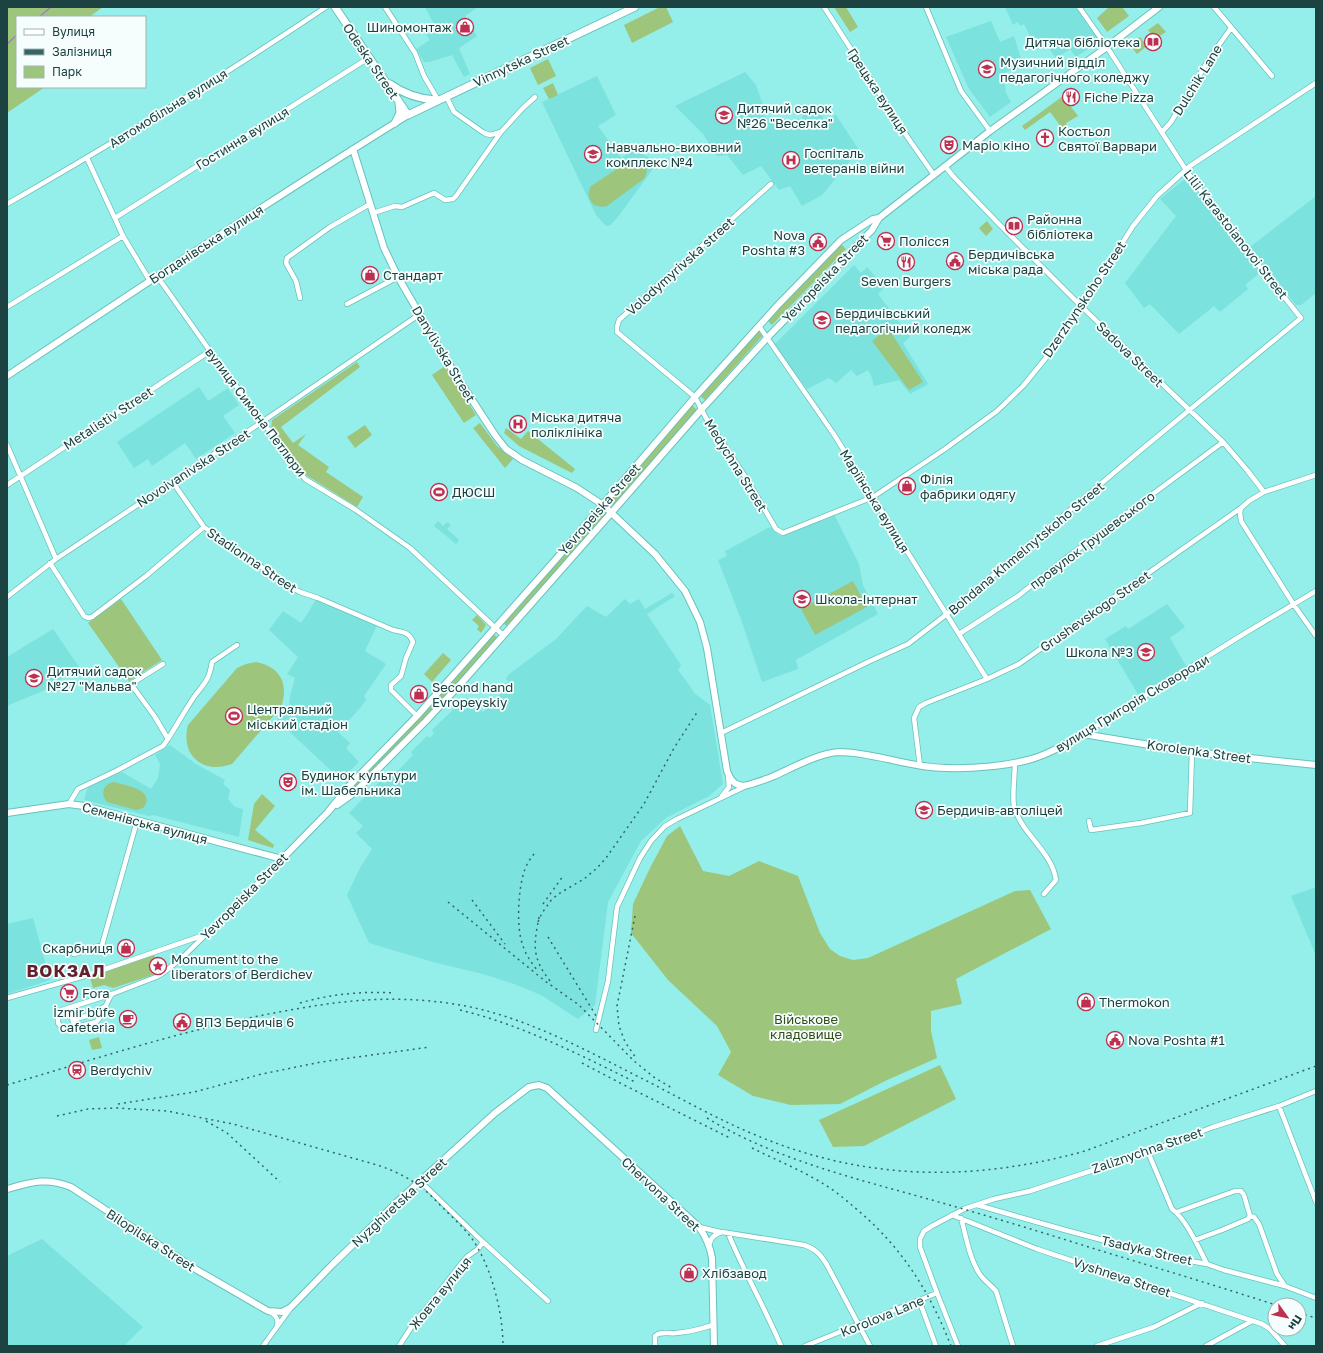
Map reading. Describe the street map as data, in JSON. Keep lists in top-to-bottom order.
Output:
{
  "streets": {
    "main road": [
      "Odeska Street",
      "Vinnytska Street",
      "Богданівська вулиця",
      "Yevropeiska Street",
      "Danylivska Street",
      "вулиця Григорія Сковороди",
      "Korolenka Street",
      "Семенівська вулиця",
      "Chervona Street",
      "Nyzghiretska Street",
      "Bilopilska Street"
    ],
    "street": [
      "Dulchik Lane",
      "Грецька вулиця",
      "Автомобільна вулиця",
      "Гостинна вулиця",
      "Lilii Karastoianovoi Street",
      "Volodymyrivska street",
      "Dzerzhynskoho Street",
      "Sadova Street",
      "вулиця Симона Петлюри",
      "Metalistiv Street",
      "Medychna Street",
      "Novoivanivska Street",
      "Маріїнська вулиця",
      "провулок Грушевського",
      "Bohdana Khmelnytskoho Street",
      "Stadionna Street",
      "Grushevskogo Street",
      "Zaliznychna Street",
      "Tsadyka Street",
      "Vyshneva Street",
      "Жовта вулиця",
      "Korolova Lane"
    ]
  },
  "crossings": [
    ["Odeska Street", "Vinnytska Street"],
    ["Odeska Street", "Гостинна вулиця"],
    ["Odeska Street", "Богданівська вулиця"],
    ["Vinnytska Street", "Богданівська вулиця"],
    ["Dulchik Lane", "Lilii Karastoianovoi Street"],
    ["Грецька вулиця", "Yevropeiska Street"],
    ["Lilii Karastoianovoi Street", "Yevropeiska Street"],
    ["Lilii Karastoianovoi Street", "Dzerzhynskoho Street"],
    ["Lilii Karastoianovoi Street", "Bohdana Khmelnytskoho Street"],
    ["Богданівська вулиця", "Danylivska Street"],
    ["Богданівська вулиця", "вулиця Симона Петлюри"],
    ["Volodymyrivska street", "Yevropeiska Street"],
    ["Volodymyrivska street", "Medychna Street"],
    ["Yevropeiska Street", "Danylivska Street"],
    ["Yevropeiska Street", "Sadova Street"],
    ["Yevropeiska Street", "вулиця Симона Петлюри"],
    ["Yevropeiska Street", "Medychna Street"],
    ["Yevropeiska Street", "Маріїнська вулиця"],
    ["Yevropeiska Street", "Stadionna Street"],
    ["Yevropeiska Street", "Семенівська вулиця"],
    ["Dzerzhynskoho Street", "Sadova Street"],
    ["Dzerzhynskoho Street", "Medychna Street"],
    ["Dzerzhynskoho Street", "Маріїнська вулиця"],
    ["Danylivska Street", "Novoivanivska Street"],
    ["Danylivska Street", "Bohdana Khmelnytskoho Street"],
    ["Sadova Street", "провулок Грушевського"],
    ["Sadova Street", "Bohdana Khmelnytskoho Street"],
    ["Sadova Street", "Grushevskogo Street"],
    ["вулиця Симона Петлюри", "Metalistiv Street"],
    ["вулиця Симона Петлюри", "Novoivanivska Street"],
    ["Novoivanivska Street", "Stadionna Street"],
    ["Маріїнська вулиця", "провулок Грушевського"],
    ["Маріїнська вулиця", "Bohdana Khmelnytskoho Street"],
    ["Маріїнська вулиця", "Grushevskogo Street"],
    ["Grushevskogo Street", "вулиця Григорія Сковороди"],
    ["вулиця Григорія Сковороди", "Korolenka Street"],
    ["Zaliznychna Street", "Tsadyka Street"],
    ["Zaliznychna Street", "Vyshneva Street"],
    ["Zaliznychna Street", "Korolova Lane"],
    ["Chervona Street", "Nyzghiretska Street"]
  ],
  "districts": ["ВОКЗАЛ"],
  "parks": ["Військове кладовище"],
  "places": {
    "shop": [
      "Шиномонтаж",
      "Стандарт",
      "Філія фабрики одягу",
      "Second hand Evropeyskiy",
      "Скарбниця",
      "Thermokon",
      "Хлібзавод"
    ],
    "library": ["Дитяча бібліотека", "Районна бібліотека"],
    "school or university": [
      "Музичний відділ педагогічного коледжу",
      "Дитячий садок №26 \"Веселка\"",
      "Навчально-виховний комплекс №4",
      "Бердичівський педагогічний коледж",
      "Школа-Інтернат",
      "Школа №3",
      "Дитячий садок №27 \"Мальва\"",
      "Бердичів-автоліцей"
    ],
    "restaurant": ["Fiche Pizza", "Seven Burgers"],
    "church": ["Костьол Святої Варвари"],
    "theatre": ["Маріо кіно", "Будинок культури ім. Шабельника"],
    "hospital": ["Госпіталь ветеранів війни", "Міська дитяча поліклініка"],
    "supermarket": ["Полісся", "Fora"],
    "public building": [
      "Nova Poshta #3",
      "Бердичівська міська рада",
      "ВПЗ Бердичів 6",
      "Nova Poshta #1"
    ],
    "sports": ["ДЮСШ", "Центральний міський стадіон"],
    "place": ["Monument to the liberators of Berdichev"],
    "cafe": ["İzmir büfe cafeteria"],
    "station": ["Berdychiv"]
  },
  "legend": ["Вулиця", "Залізниця", "Парк"],
  "north": "bottom right"
}
